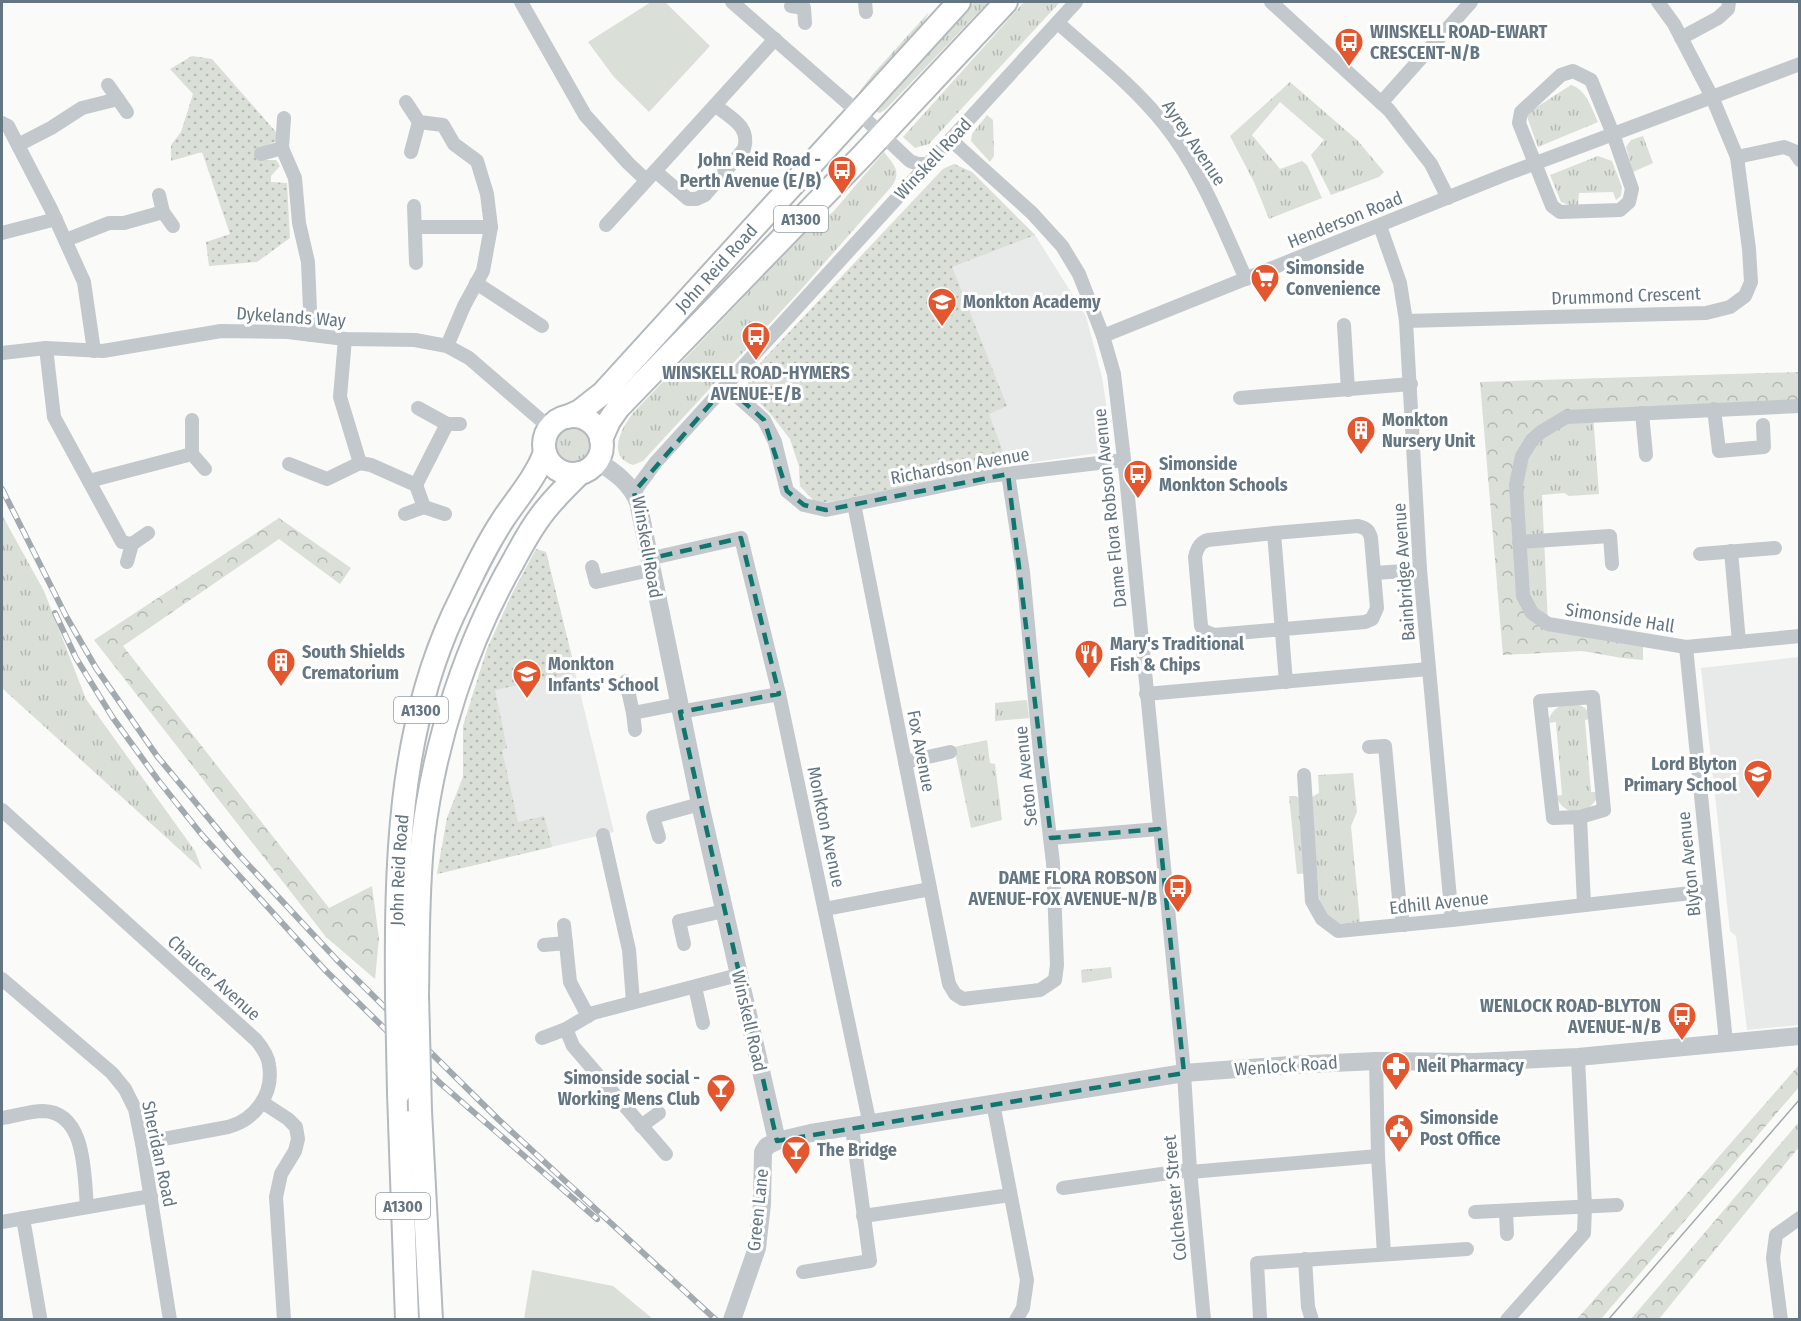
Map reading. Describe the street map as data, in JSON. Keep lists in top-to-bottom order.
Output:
{
  "streets": {
    "highway": ["A1300", "John Reid Road"],
    "street": [
      "Ayrey Avenue",
      "Winskell Road",
      "Henderson Road",
      "Drummond Crescent",
      "Dykelands Way",
      "Richardson Avenue",
      "Dame Flora Robson Avenue",
      "Bainbridge Avenue",
      "Simonside Hall",
      "Fox Avenue",
      "Seton Avenue",
      "Monkton Avenue",
      "Blyton Avenue",
      "Edhill Avenue",
      "Chaucer Avenue",
      "Wenlock Road",
      "Sheridan Road",
      "Colchester Street",
      "Green Lane"
    ]
  },
  "crossings": [
    ["Ayrey Avenue", "Winskell Road"],
    ["Ayrey Avenue", "Henderson Road"],
    ["Winskell Road", "Richardson Avenue"],
    ["Winskell Road", "Dame Flora Robson Avenue"],
    ["Winskell Road", "Monkton Avenue"],
    ["Winskell Road", "Wenlock Road"],
    ["Winskell Road", "Green Lane"],
    ["Henderson Road", "Drummond Crescent"],
    ["Henderson Road", "Dame Flora Robson Avenue"],
    ["Henderson Road", "Bainbridge Avenue"],
    ["John Reid Road", "Dykelands Way"],
    ["Drummond Crescent", "Bainbridge Avenue"],
    ["Richardson Avenue", "Dame Flora Robson Avenue"],
    ["Richardson Avenue", "Fox Avenue"],
    ["Richardson Avenue", "Seton Avenue"],
    ["Dame Flora Robson Avenue", "Wenlock Road"],
    ["Dame Flora Robson Avenue", "Colchester Street"],
    ["Bainbridge Avenue", "Edhill Avenue"],
    ["Simonside Hall", "Blyton Avenue"],
    ["Fox Avenue", "Seton Avenue"],
    ["Monkton Avenue", "Wenlock Road"],
    ["Blyton Avenue", "Edhill Avenue"],
    ["Blyton Avenue", "Wenlock Road"],
    ["Chaucer Avenue", "Sheridan Road"],
    ["Wenlock Road", "Colchester Street"],
    ["Wenlock Road", "Green Lane"]
  ],
  "places": {
    "bus stop": [
      "WINSKELL ROAD-EWART CRESCENT-N/B",
      "John Reid Road - Perth Avenue (E/B)",
      "WINSKELL ROAD-HYMERS AVENUE-E/B",
      "Simonside Monkton Schools",
      "DAME FLORA ROBSON AVENUE-FOX AVENUE-N/B",
      "WENLOCK ROAD-BLYTON AVENUE-N/B"
    ],
    "supermarket": ["Simonside Convenience"],
    "school or university": ["Monkton Academy", "Monkton Infants' School", "Lord Blyton Primary School"],
    "building": ["Monkton Nursery Unit", "South Shields Crematorium"],
    "restaurant": ["Mary's Traditional Fish & Chips"],
    "pharmacy": ["Neil Pharmacy"],
    "bar": ["Simonside social - Working Mens Club", "The Bridge"],
    "public building": ["Simonside Post Office"]
  }
}
